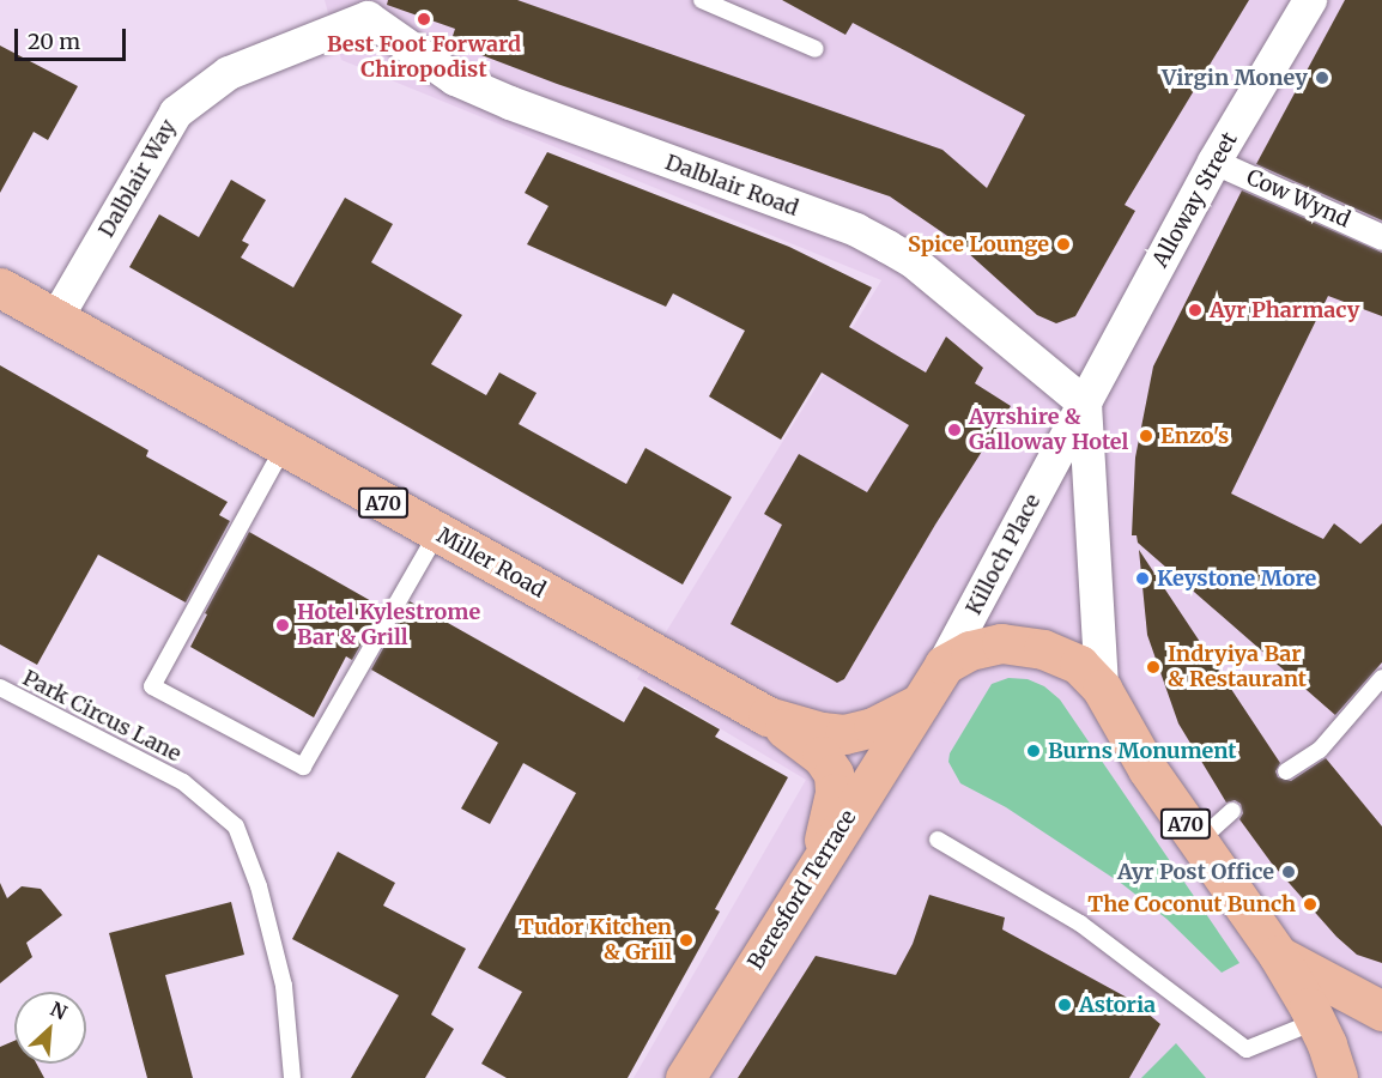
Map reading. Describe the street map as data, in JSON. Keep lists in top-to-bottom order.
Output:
{
  "streets": {
    "main road": [
      "A70",
      "Killoch Place",
      "Miller Road",
      "Beresford Terrace"
    ],
    "street": [
      "Dalblair Way",
      "Dalblair Road",
      "Cow Wynd",
      "Alloway Street"
    ],
    "lane": ["Park Circus Lane"]
  },
  "crossings": [
    ["Dalblair Way", "Dalblair Road"],
    ["Dalblair Way", "Miller Road"],
    ["Dalblair Road", "Alloway Street"],
    ["Dalblair Road", "Killoch Place"],
    ["Cow Wynd", "Alloway Street"],
    ["Alloway Street", "Killoch Place"],
    ["A70", "Killoch Place"],
    ["Killoch Place", "Miller Road"],
    ["Killoch Place", "Beresford Terrace"],
    ["Miller Road", "Beresford Terrace"]
  ],
  "places": [
    "Best Foot Forward Chiropodist",
    "Virgin Money",
    "Spice Lounge",
    "Ayr Pharmacy",
    "Ayrshire & Galloway Hotel",
    "Enzo's",
    "Keystone More",
    "Hotel Kylestrome Bar & Grill",
    "Indryiya Bar & Restaurant",
    "Burns Monument",
    "Ayr Post Office",
    "The Coconut Bunch",
    "Tudor Kitchen & Grill",
    "Astoria"
  ],
  "scale_bar": "20 m",
  "north": "top right"
}
